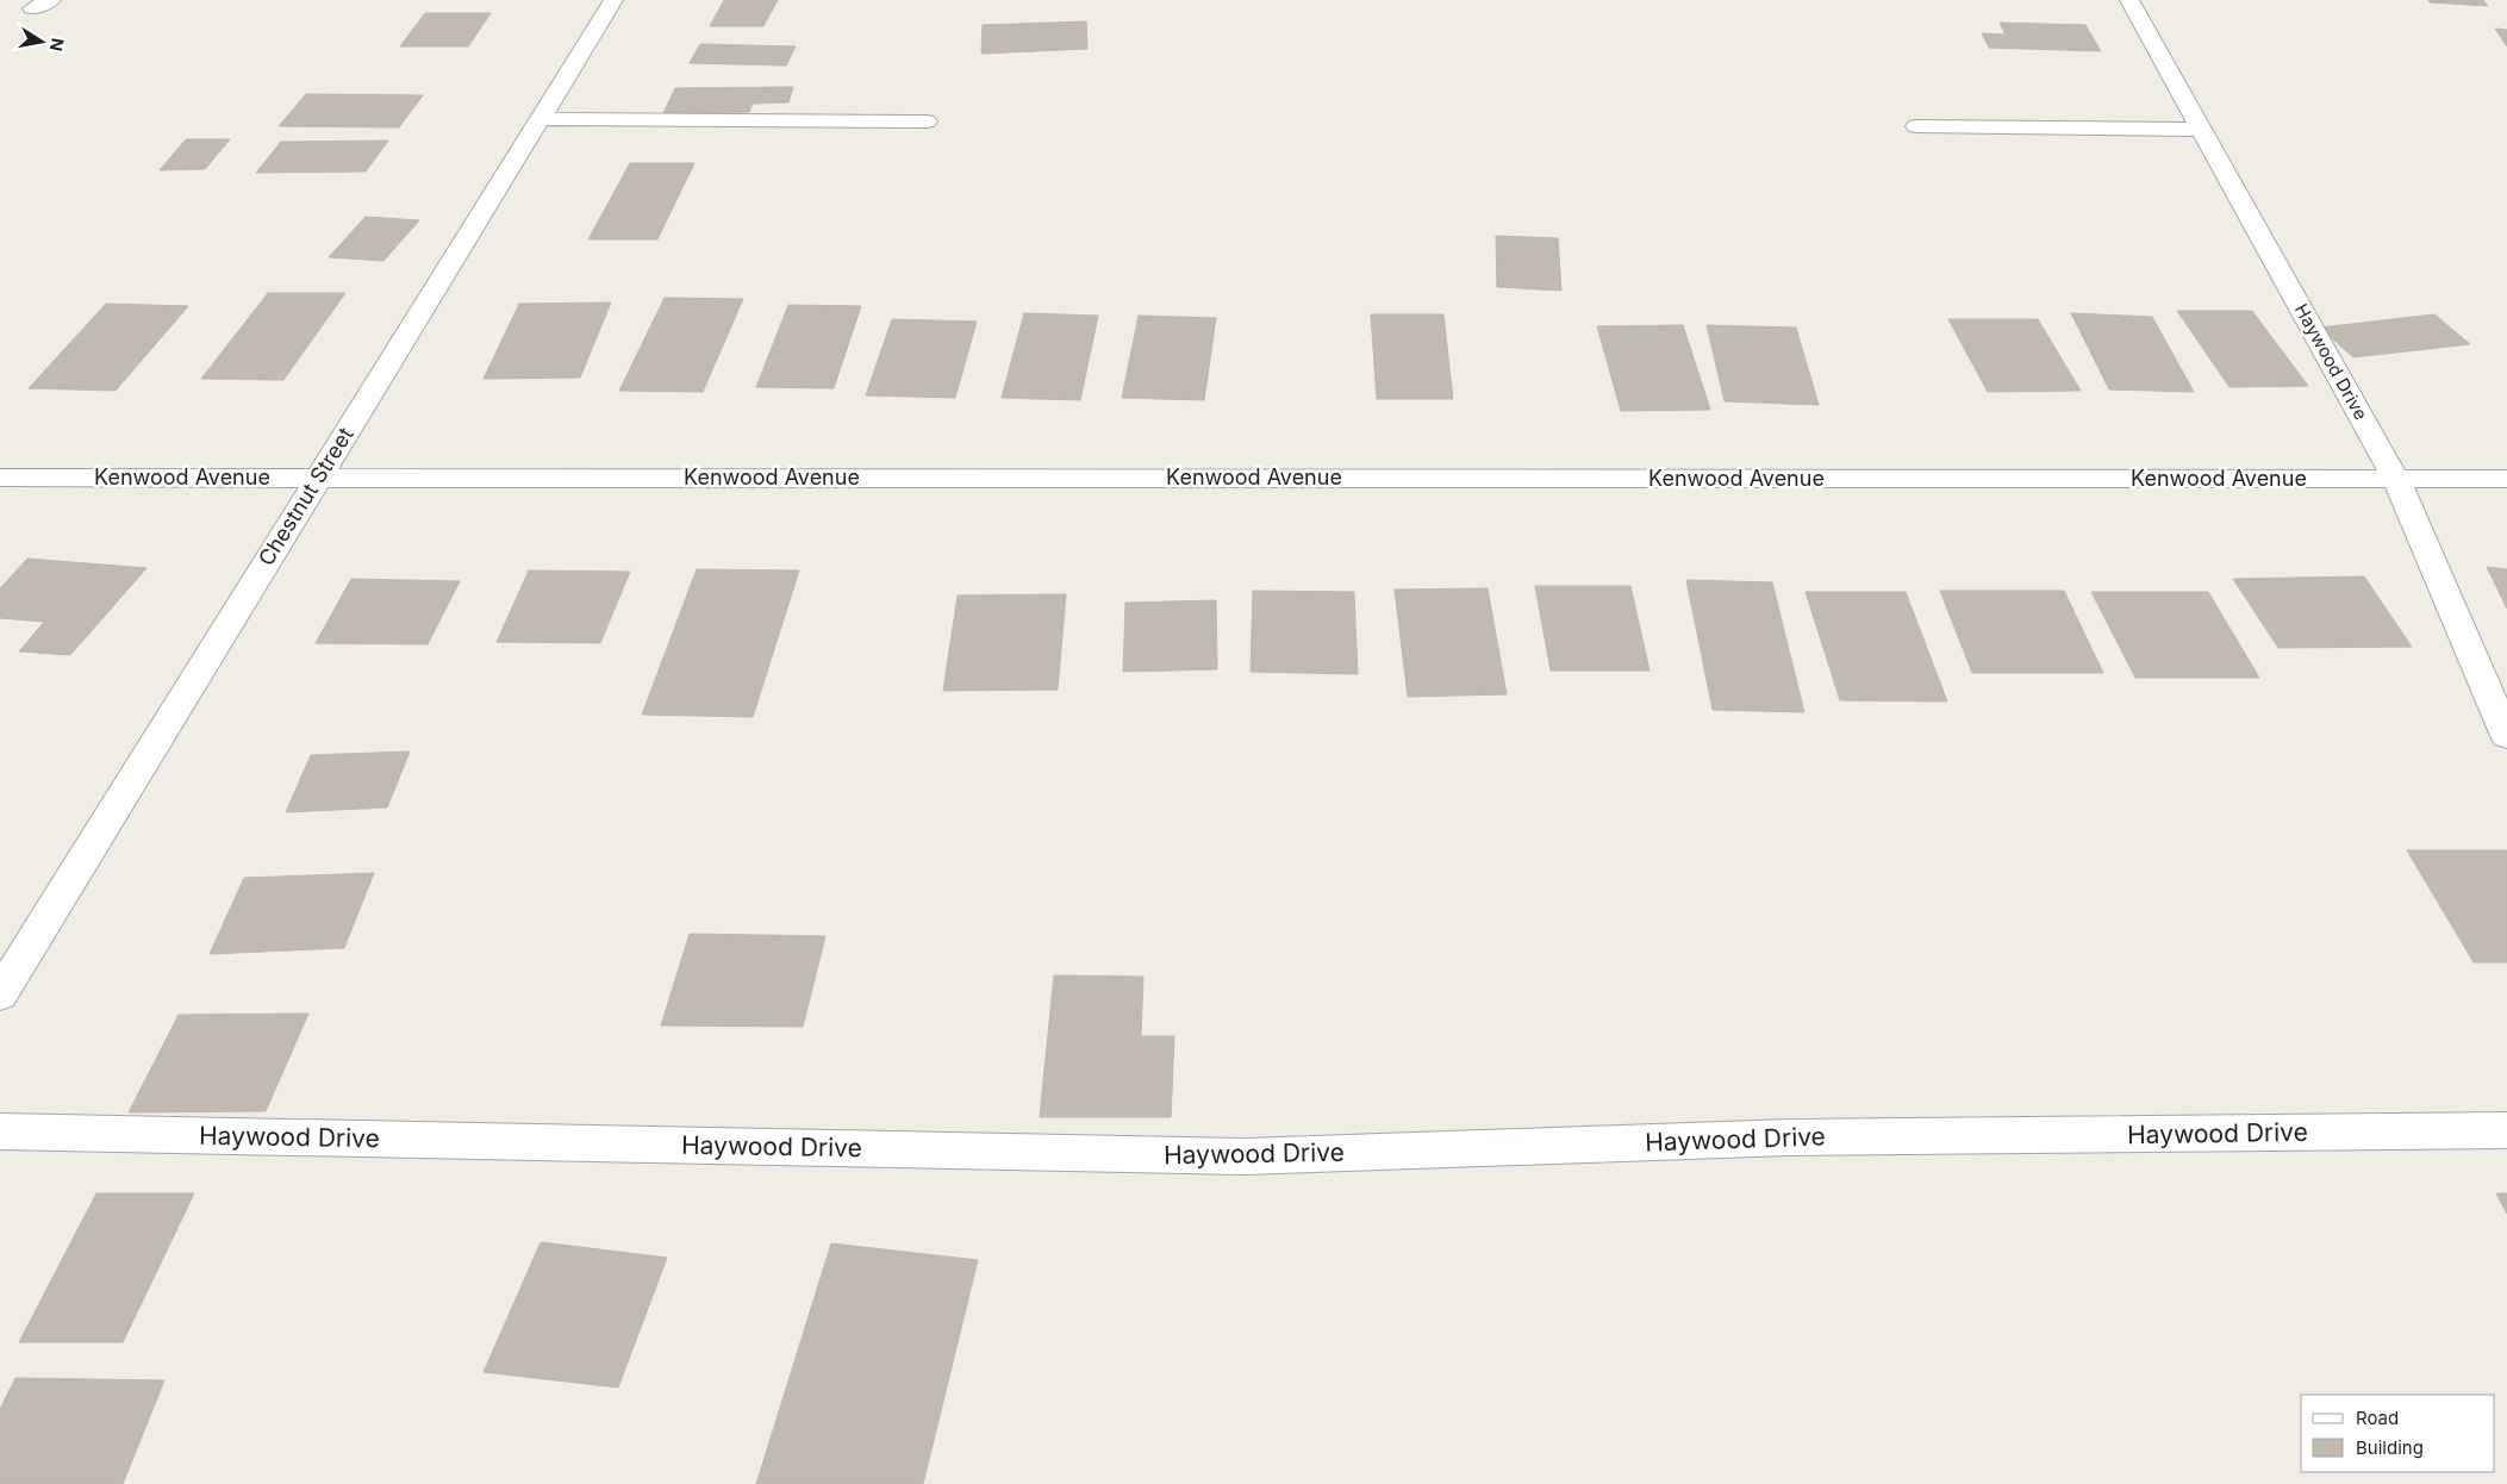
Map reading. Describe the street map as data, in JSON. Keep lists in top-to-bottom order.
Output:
{
  "streets": {
    "street": ["Haywood Drive", "Kenwood Avenue", "Chestnut Street"]
  },
  "crossings": [
    ["Haywood Drive", "Kenwood Avenue"],
    ["Kenwood Avenue", "Chestnut Street"]
  ],
  "legend": ["Road", "Building"],
  "north": "right"
}
